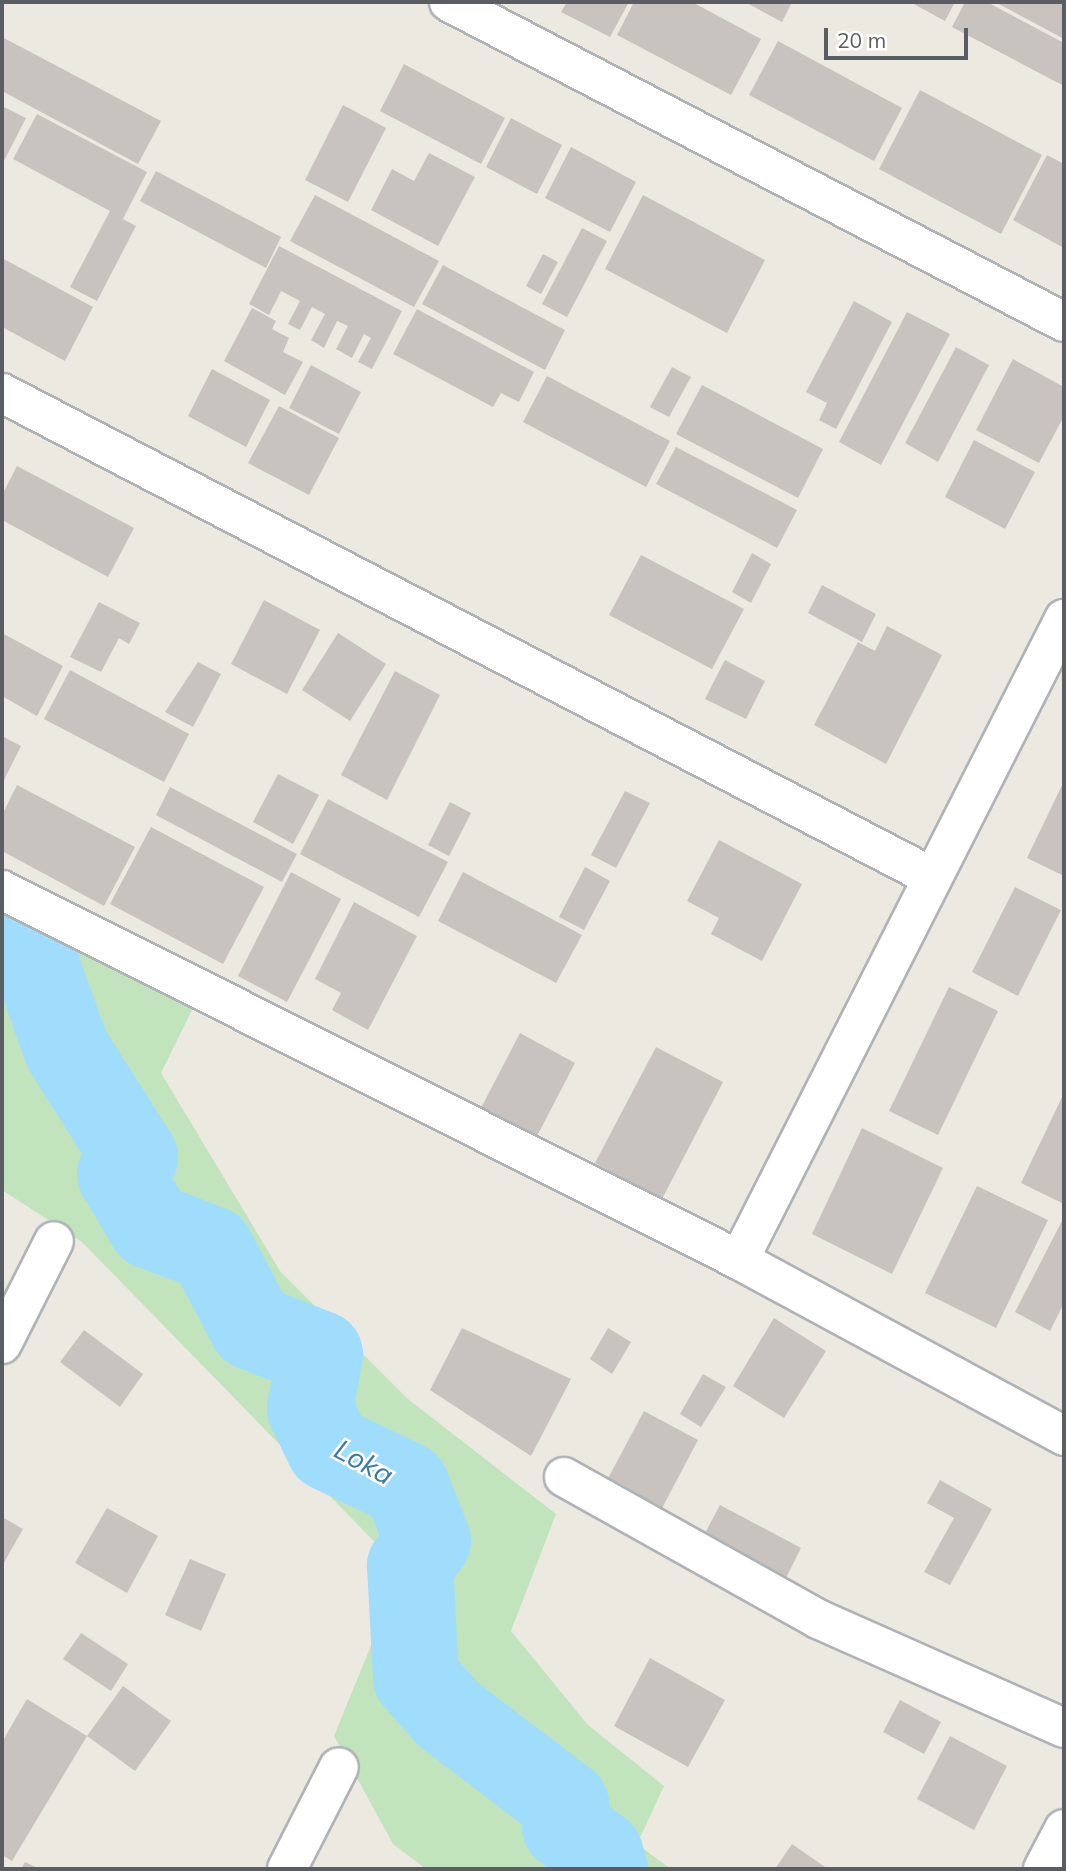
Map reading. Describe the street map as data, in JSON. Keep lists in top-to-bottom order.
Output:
{
  "water": ["Loka"],
  "scale_bar": "20 m"
}
